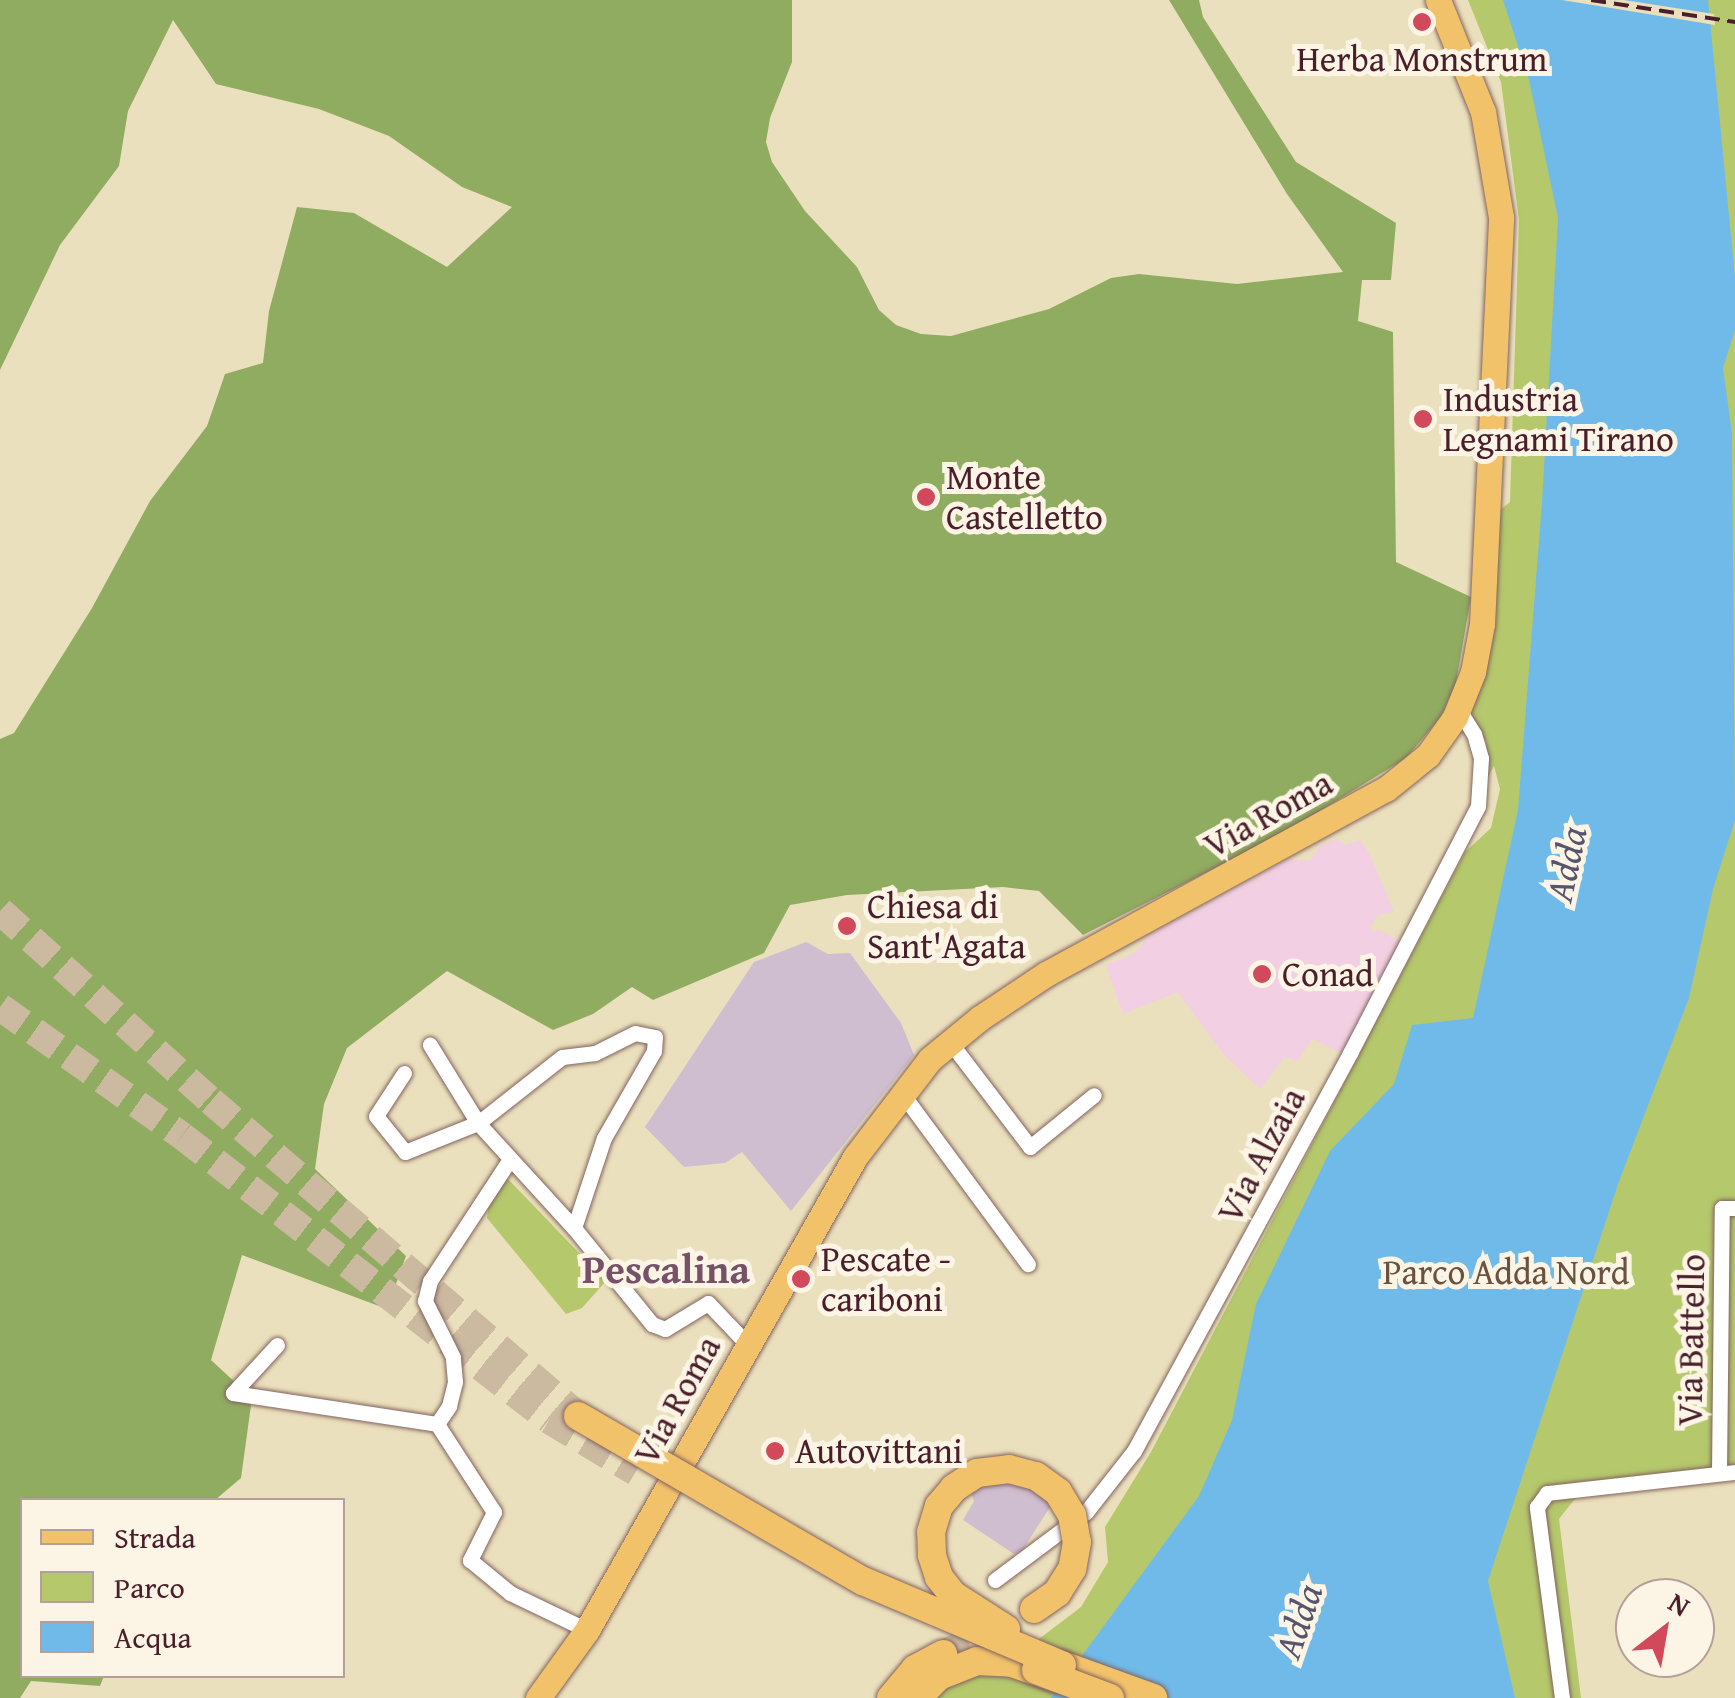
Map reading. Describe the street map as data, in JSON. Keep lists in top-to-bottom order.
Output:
{
  "streets": {
    "main road": ["Via Roma"],
    "street": ["Via Alzaia", "Via Battello"]
  },
  "crossings": [
    ["Via Roma", "Via Alzaia"]
  ],
  "districts": ["Pescalina"],
  "water": ["Adda"],
  "parks": ["Parco Adda Nord"],
  "places": [
    "Herba Monstrum",
    "Industria Legnami Tirano",
    "Monte Castelletto",
    "Chiesa di Sant'Agata",
    "Conad",
    "Pescate - cariboni",
    "Autovittani"
  ],
  "legend": ["Strada", "Parco", "Acqua"],
  "north": "top right"
}
